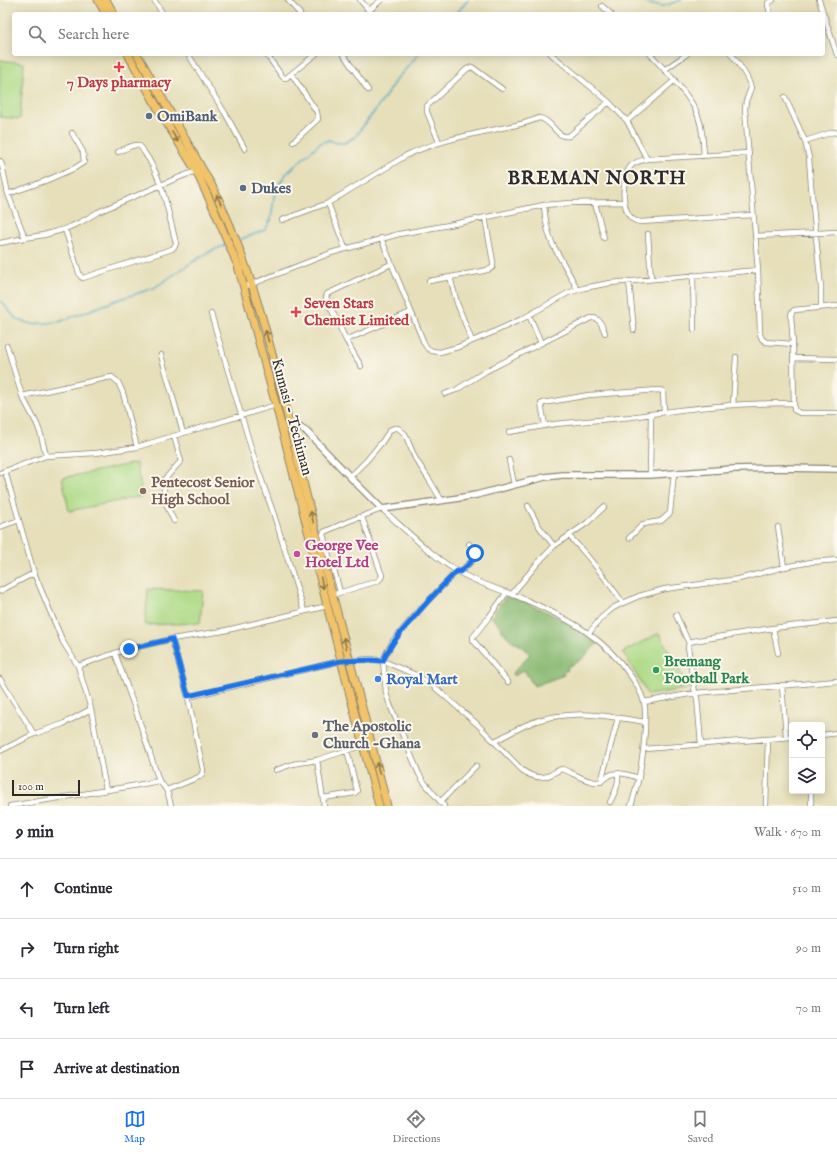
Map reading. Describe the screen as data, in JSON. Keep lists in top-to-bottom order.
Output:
{
  "streets": {
    "highway": ["Kumasi - Techiman"]
  },
  "districts": ["BREMAN NORTH"],
  "places": {
    "health": ["7 Days pharmacy", "Seven Stars Chemist Limited"],
    "other": [
      "OmiBank",
      "Dukes",
      "Pentecost Senior High School",
      "George Vee Hotel Ltd",
      "Bremang Football Park",
      "Royal Mart",
      "The Apostolic Church -Ghana"
    ]
  },
  "scale_bar": "100 m",
  "page": {
    "search": "Search here",
    "scale": "100 m",
    "heading": ["9 min", "Walk · 670 m"],
    "list": [
      ["Continue", "510 m"],
      ["Turn right", "90 m"],
      ["Turn left", "70 m"],
      "Arrive at destination"
    ],
    "nav": ["Map", "Directions", "Saved"]
  }
}
